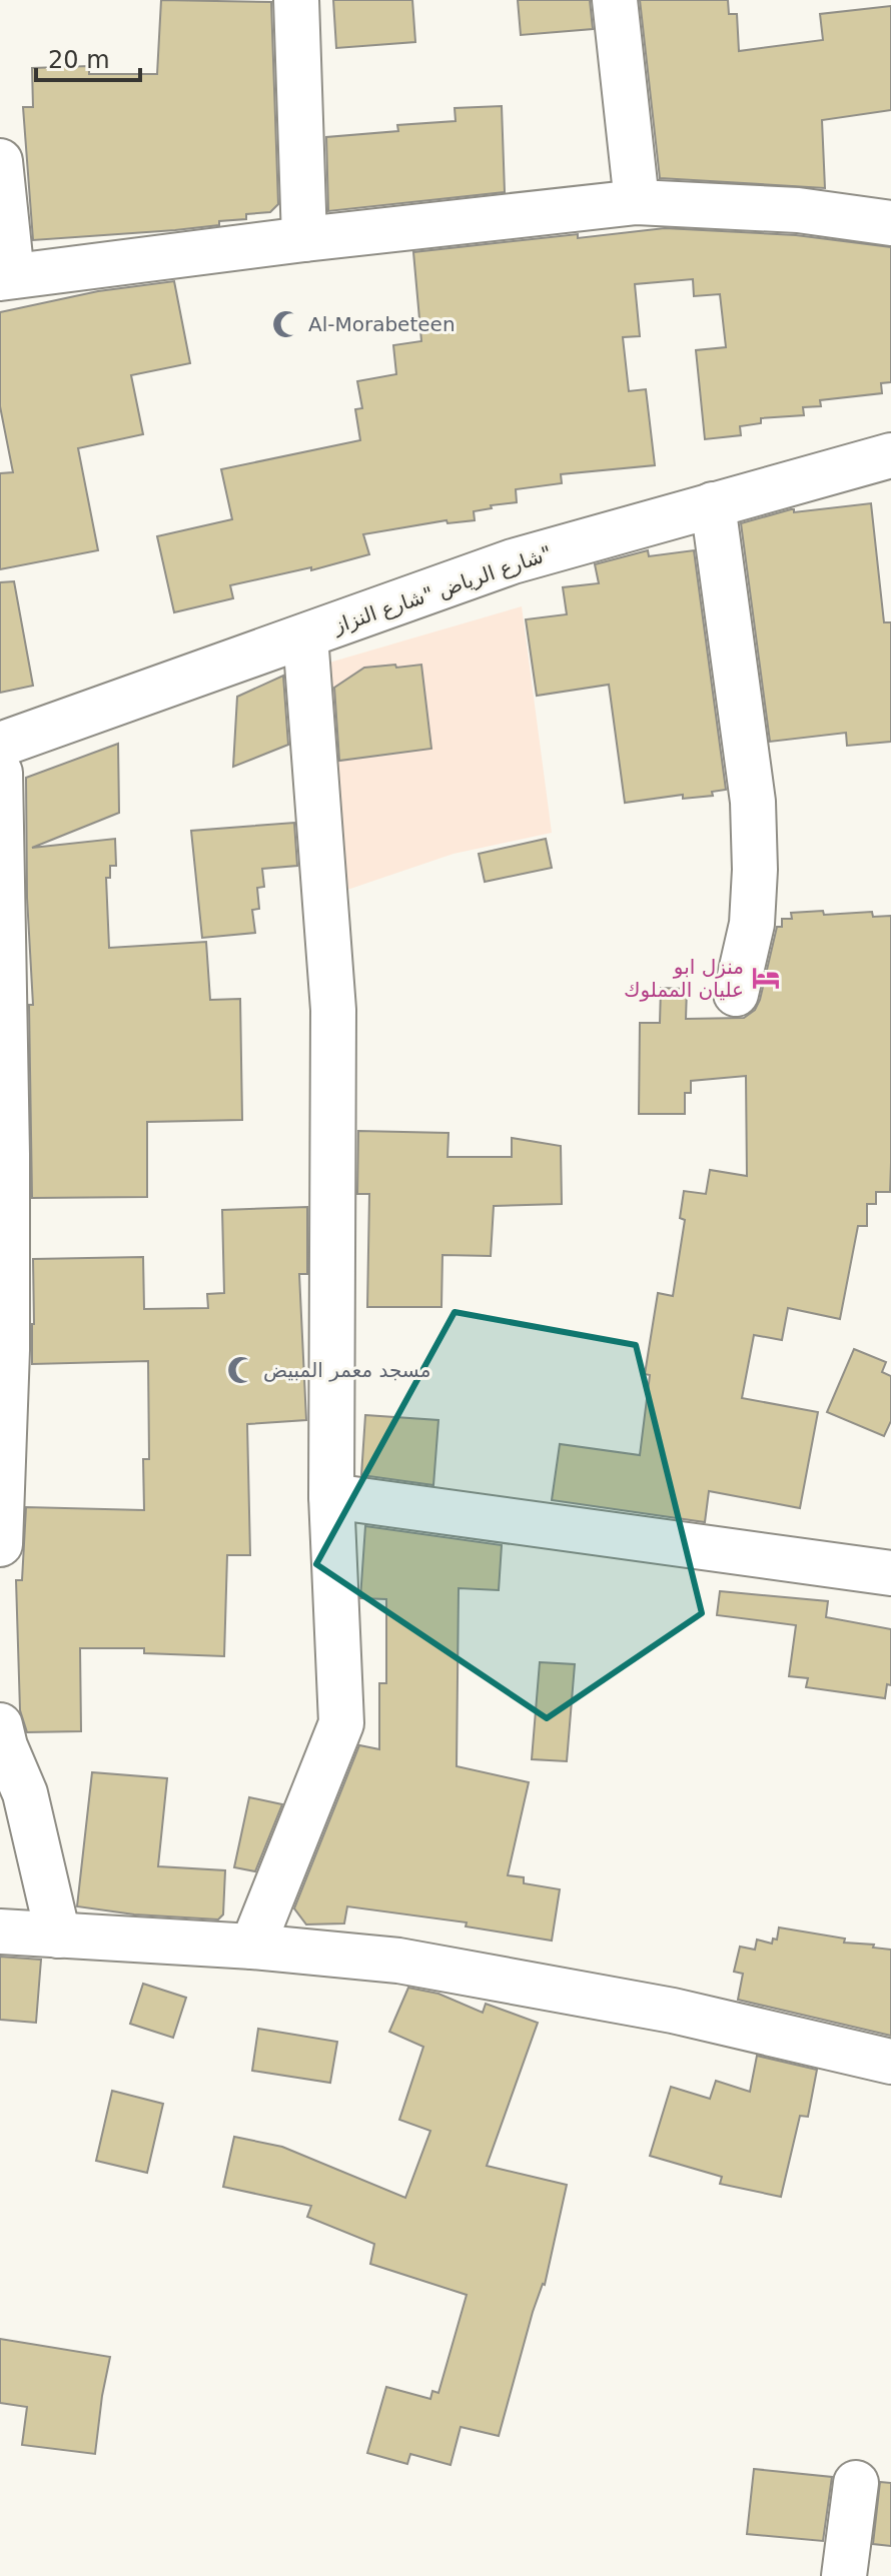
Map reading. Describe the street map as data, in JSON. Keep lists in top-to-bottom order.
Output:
{
  "streets": {
    "street": ["شارع الرياض \"شارع النزاز\""]
  },
  "places": {
    "mosque": ["Al-Morabeteen", "مسجد معمر المبيض"],
    "hotel": ["منزل ابو عليان المملوك"]
  },
  "scale_bar": "20 m"
}
